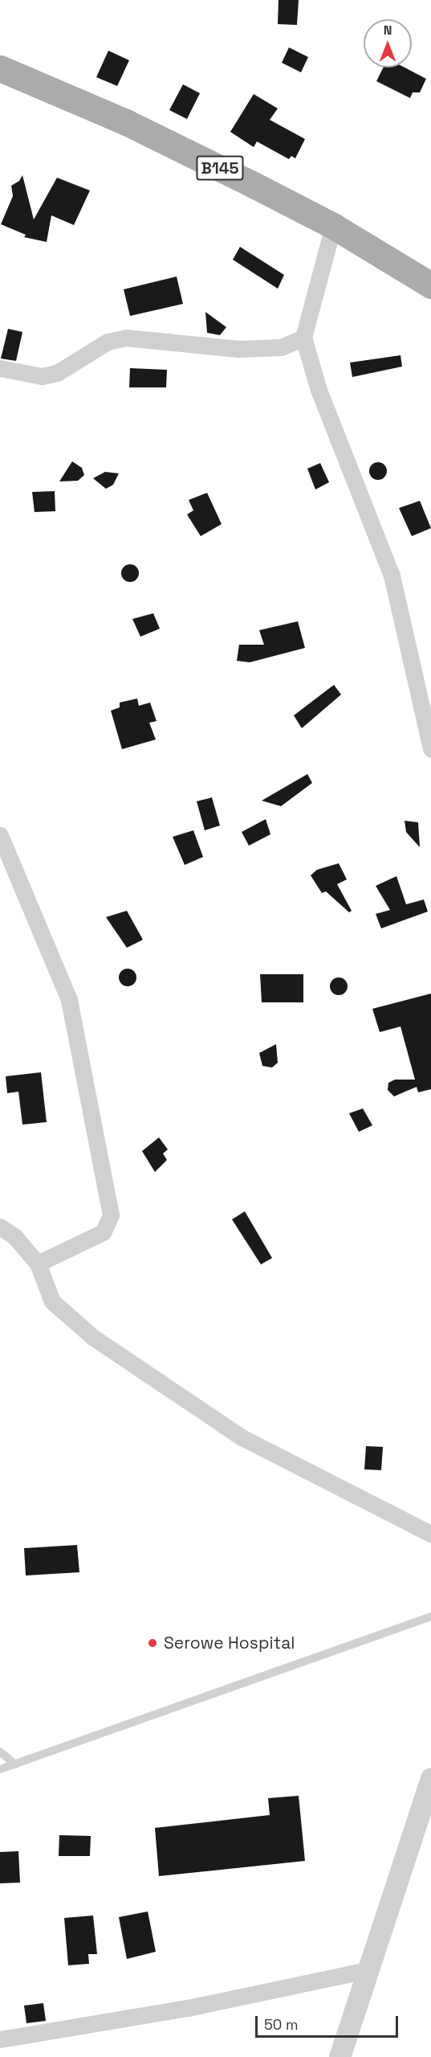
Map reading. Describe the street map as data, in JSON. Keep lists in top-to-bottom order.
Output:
{
  "streets": {
    "main road": ["B145"]
  },
  "places": ["Serowe Hospital"],
  "scale_bar": "50 m",
  "north": "top"
}
